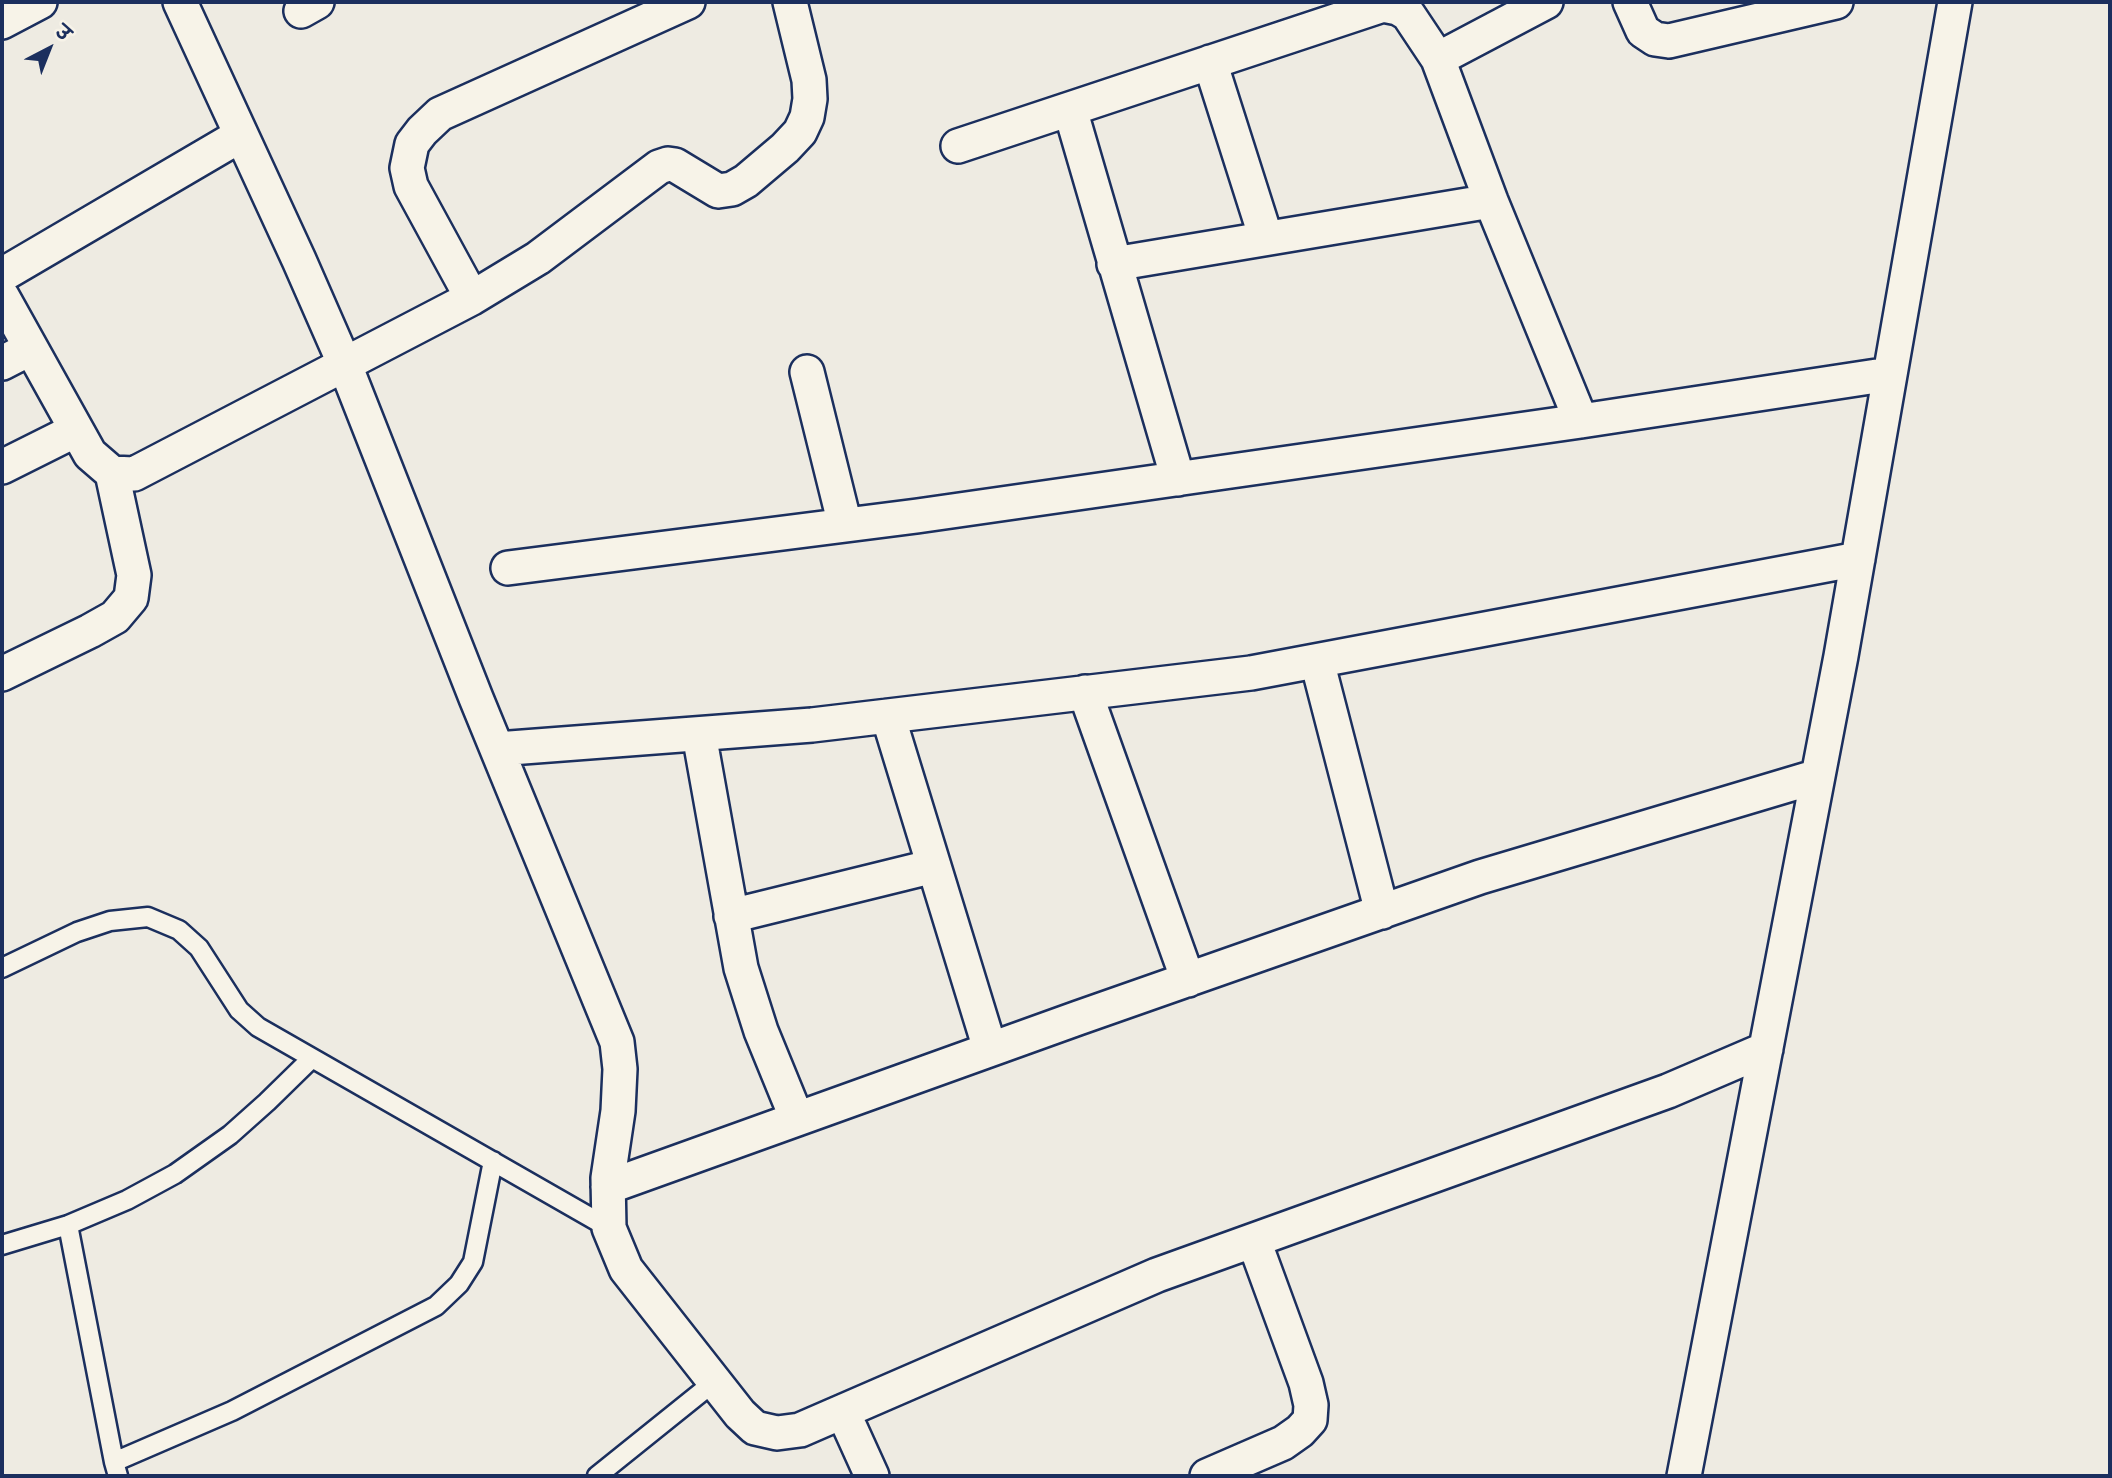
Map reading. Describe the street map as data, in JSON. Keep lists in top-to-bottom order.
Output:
{
  "north": "top right"
}
